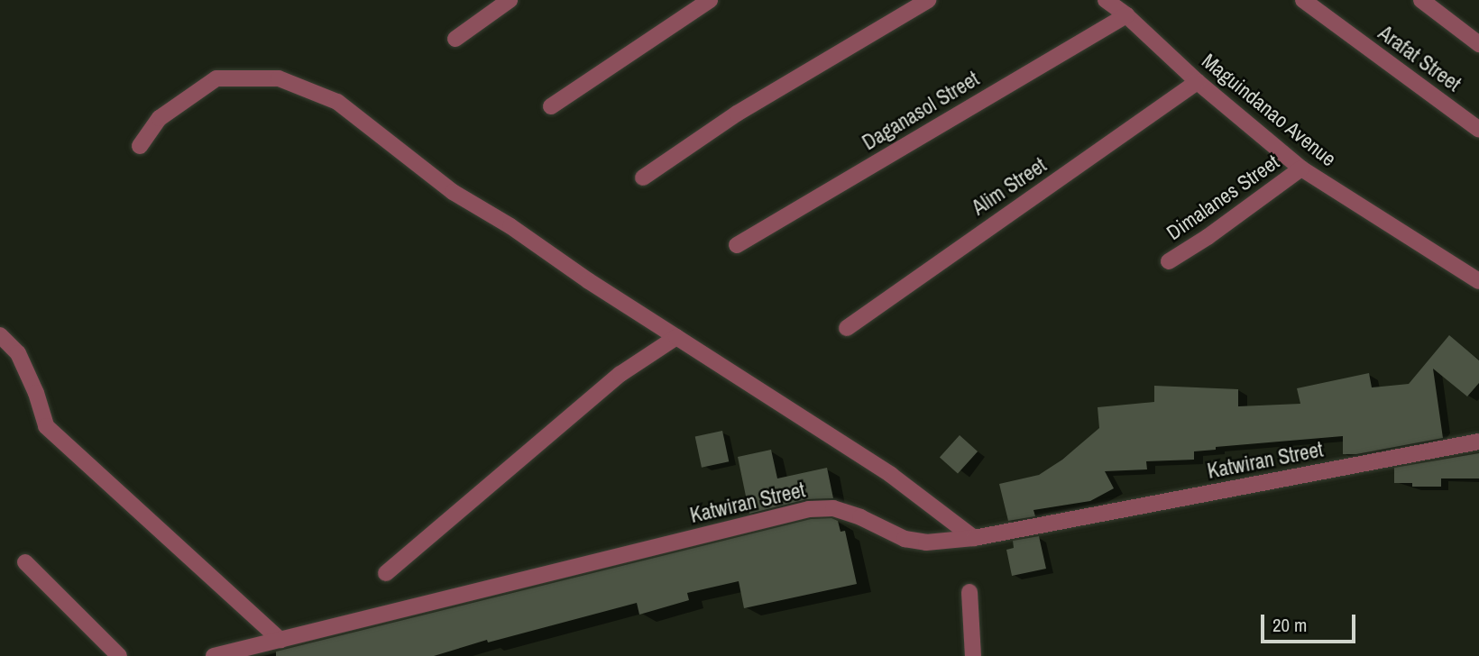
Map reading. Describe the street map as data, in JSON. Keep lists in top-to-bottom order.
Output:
{
  "streets": {
    "street": [
      "Arafat Street",
      "Maguindanao Avenue",
      "Daganasol Street",
      "Alim Street",
      "Dimalanes Street",
      "Katwiran Street"
    ]
  },
  "crossings": [
    ["Maguindanao Avenue", "Daganasol Street"],
    ["Maguindanao Avenue", "Alim Street"],
    ["Maguindanao Avenue", "Dimalanes Street"]
  ],
  "scale_bar": "20 m"
}
